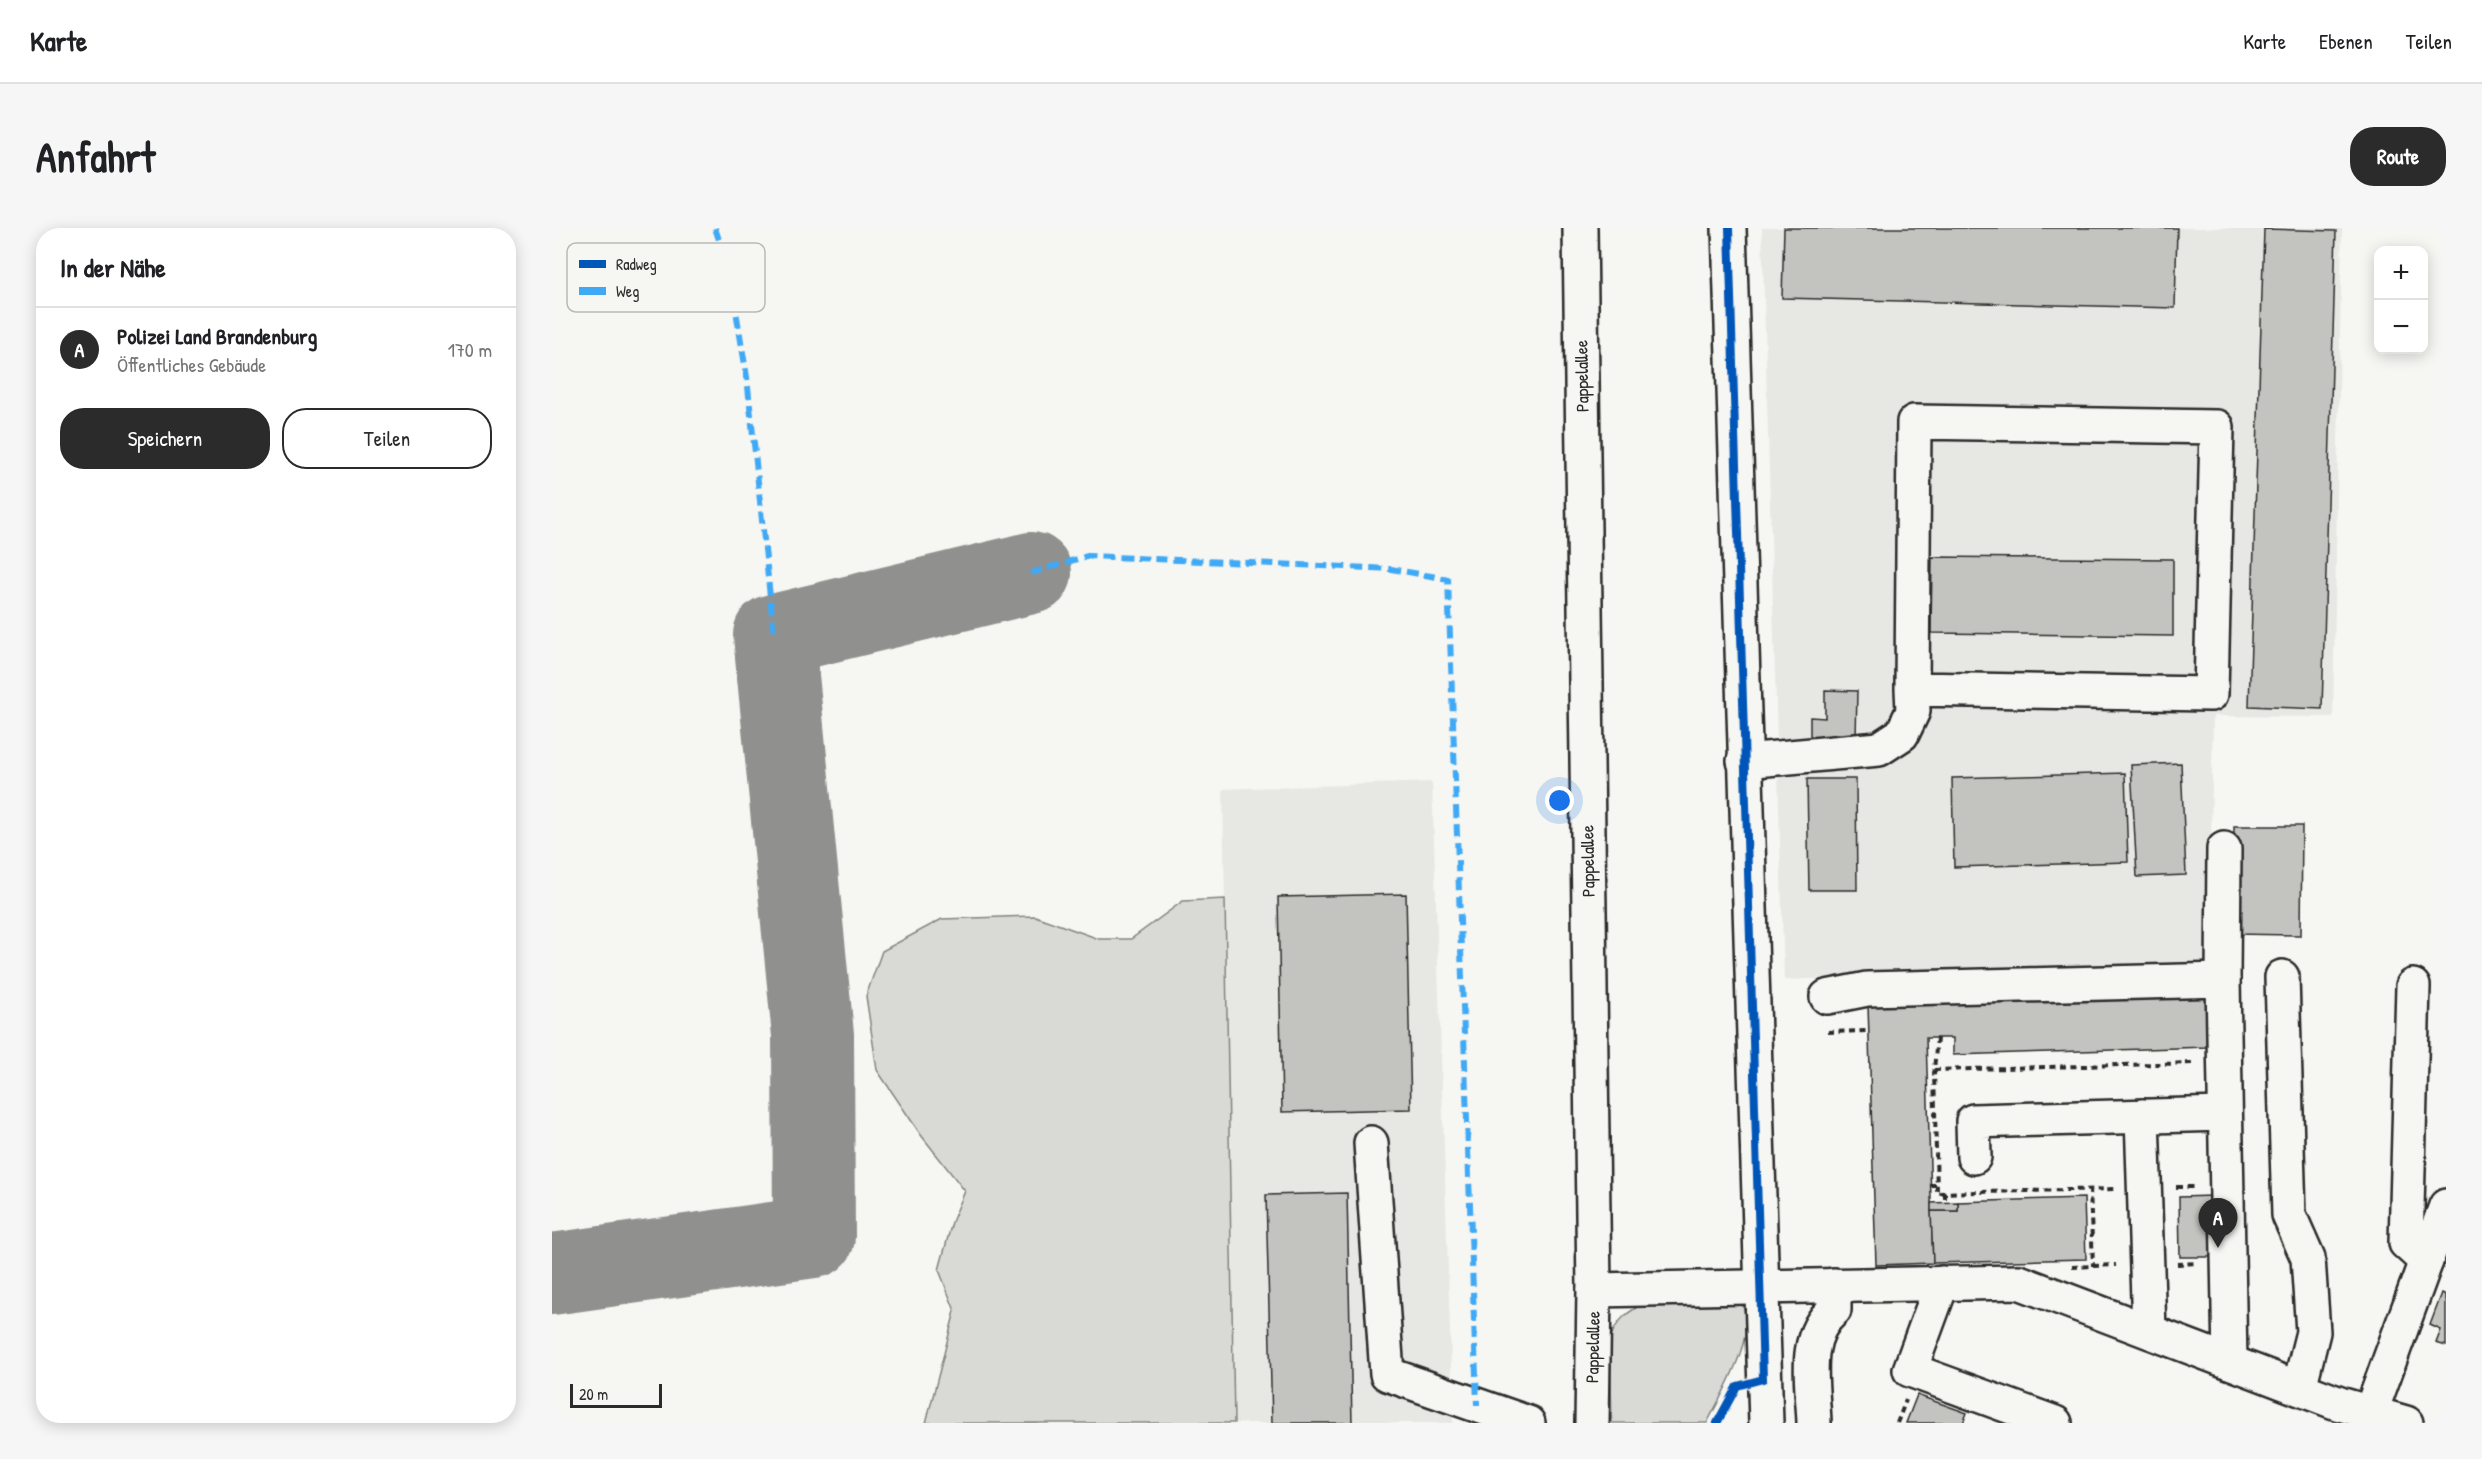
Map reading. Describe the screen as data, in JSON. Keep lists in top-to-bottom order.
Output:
{
  "streets": {
    "main road": ["Pappelallee"]
  },
  "legend": ["Radweg", "Weg"],
  "scale_bar": "20 m",
  "page": {
    "header": "Karte",
    "nav": ["Karte", "Ebenen", "Teilen"],
    "buttons": [
      "Route",
      ["Speichern", "Teilen"]
    ],
    "title": "Anfahrt",
    "heading": "In der Nähe",
    "map_buttons": ["+", "−"],
    "list": [
      {
        "mark": "A",
        "name": "Polizei Land Brandenburg",
        "note": "Öffentliches Gebäude",
        "value": "170 m"
      }
    ],
    "pins": "A",
    "scale": "20 m"
  }
}
